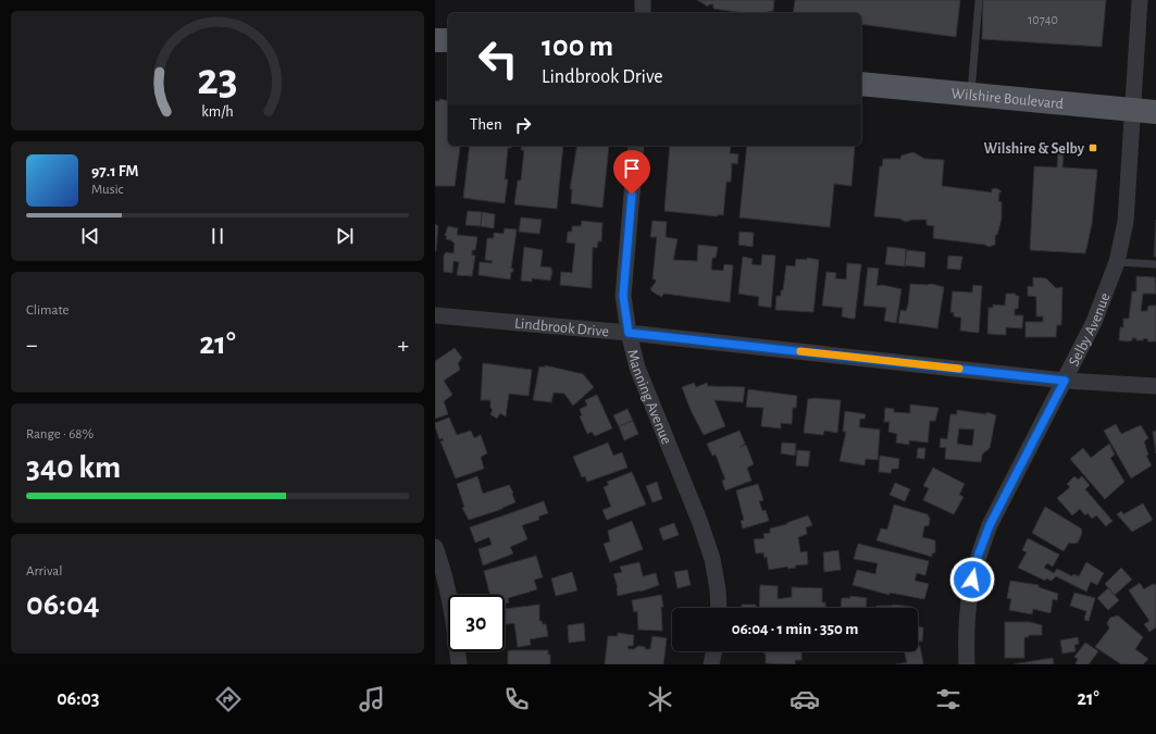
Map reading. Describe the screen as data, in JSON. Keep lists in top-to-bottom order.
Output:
{
  "streets": {
    "main road": ["Wilshire Boulevard"],
    "street": ["Lindbrook Drive", "Selby Avenue", "Manning Avenue"]
  },
  "crossings": [
    ["Wilshire Boulevard", "Selby Avenue"],
    ["Lindbrook Drive", "Selby Avenue"],
    ["Lindbrook Drive", "Manning Avenue"]
  ],
  "places": {
    "transit": ["Wilshire & Selby"]
  },
  "house_numbers": ["10740"],
  "page": {
    "turn": ["100 m", "Lindbrook Drive"],
    "then": "Then",
    "song": ["97.1 FM", "Music"],
    "tile": [
      "Climate",
      ["Range · 68%", "340 km"],
      ["Arrival", "06:04"]
    ],
    "heat": ["−", "21°", "+"],
    "limit": "30",
    "trip": "06:04 · 1 min · 350 m",
    "tabs": ["06:03", "21°"],
    "gauge": ["23", "km/h"]
  }
}
